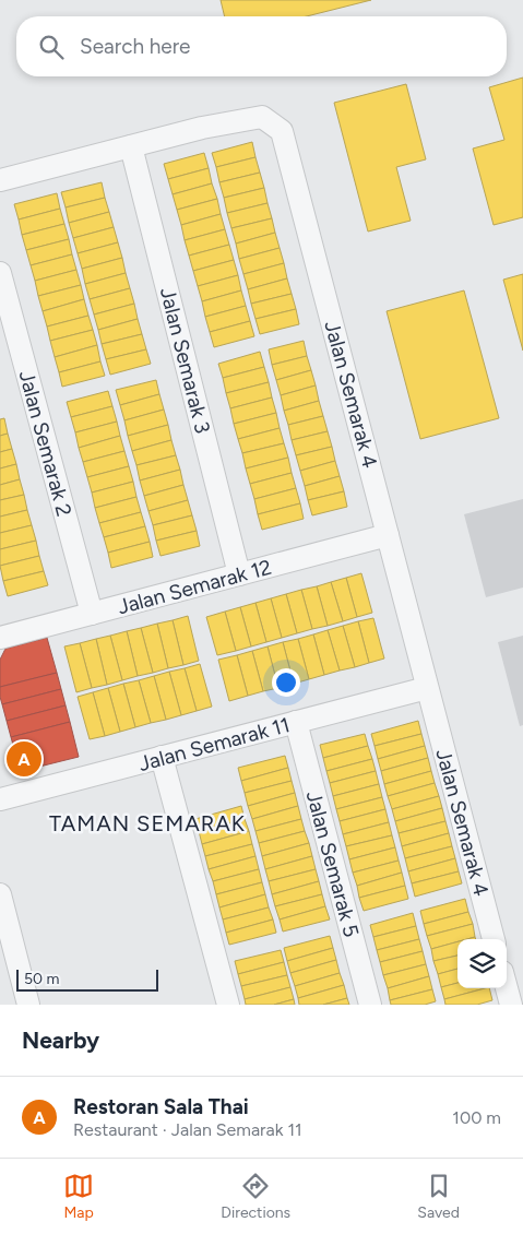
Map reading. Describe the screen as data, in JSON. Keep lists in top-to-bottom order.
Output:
{
  "streets": {
    "street": [
      "Jalan Semarak 3",
      "Jalan Semarak 4",
      "Jalan Semarak 2",
      "Jalan Semarak 12",
      "Jalan Semarak 11",
      "Jalan Semarak 5"
    ]
  },
  "crossings": [
    ["Jalan Semarak 3", "Jalan Semarak 4"],
    ["Jalan Semarak 3", "Jalan Semarak 12"],
    ["Jalan Semarak 4", "Jalan Semarak 12"],
    ["Jalan Semarak 4", "Jalan Semarak 11"],
    ["Jalan Semarak 2", "Jalan Semarak 12"],
    ["Jalan Semarak 11", "Jalan Semarak 5"]
  ],
  "districts": ["TAMAN SEMARAK"],
  "scale_bar": "50 m",
  "page": {
    "search": "Search here",
    "pins": "A",
    "scale": "50 m",
    "heading": "Nearby",
    "list": [
      {
        "mark": "A",
        "name": "Restoran Sala Thai",
        "note": "Restaurant · Jalan Semarak 11",
        "value": "100 m"
      }
    ],
    "nav": ["Map", "Directions", "Saved"]
  }
}
